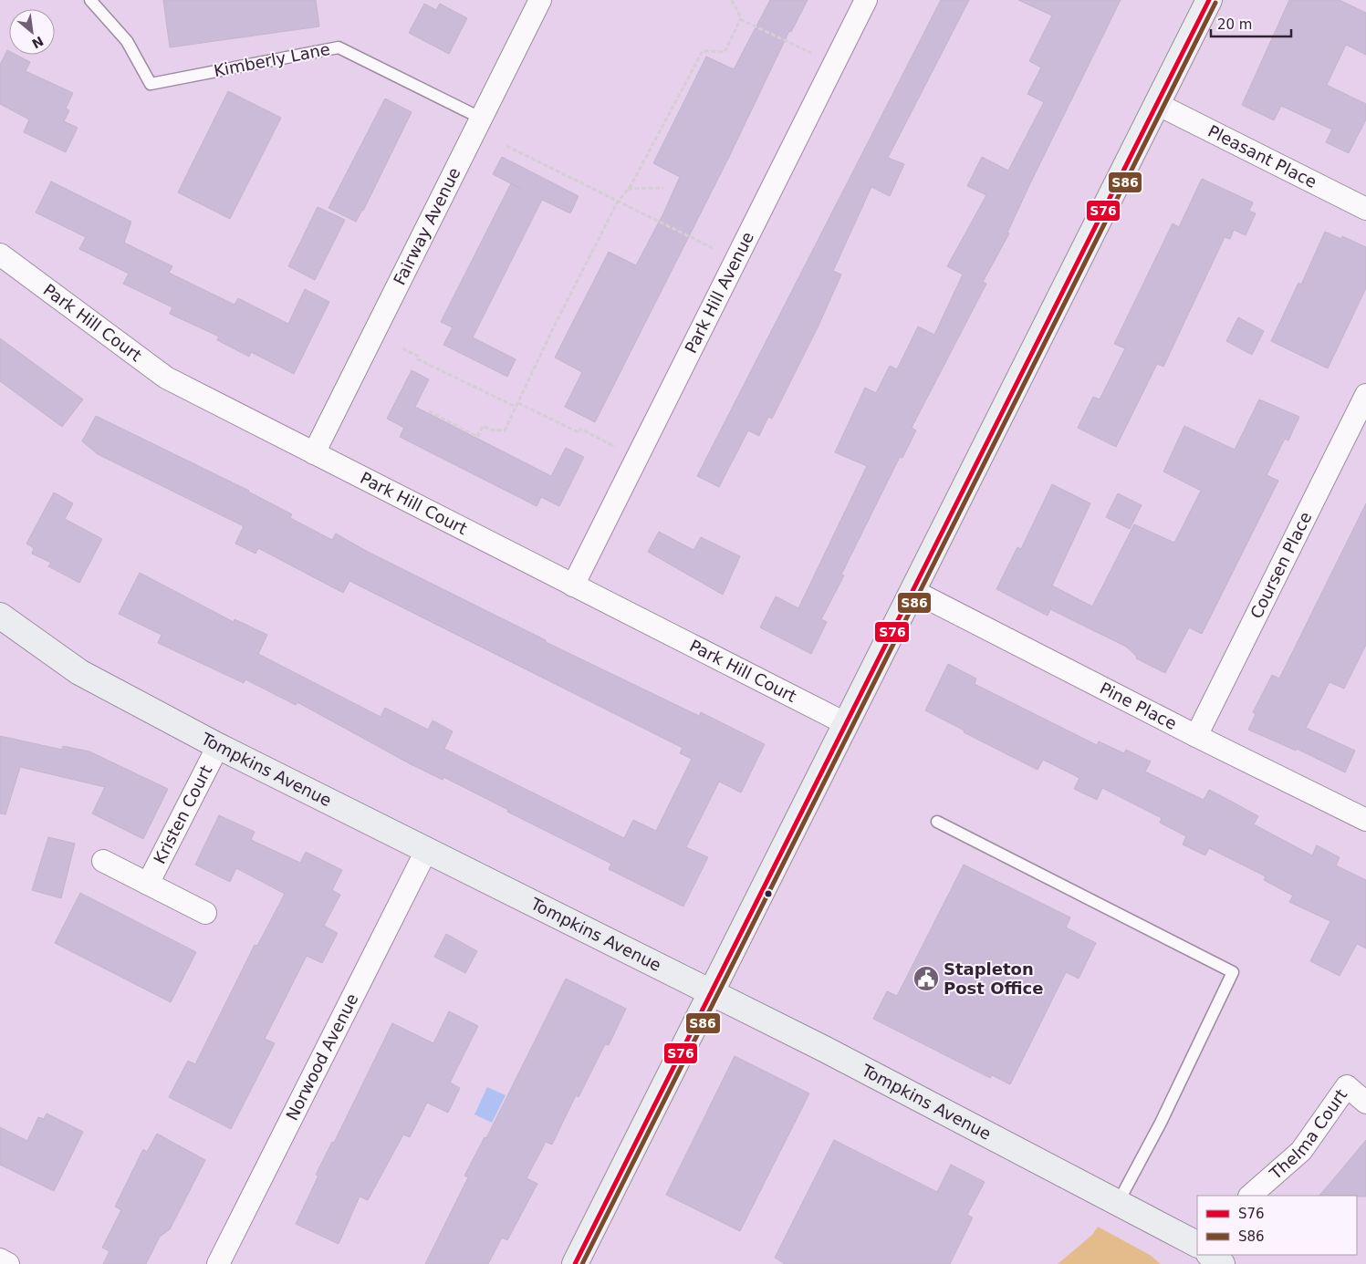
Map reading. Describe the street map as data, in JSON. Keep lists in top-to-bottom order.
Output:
{
  "streets": {
    "street": [
      "Pleasant Place",
      "Fairway Avenue",
      "Park Hill Avenue",
      "Park Hill Court",
      "Coursen Place",
      "Pine Place",
      "Tompkins Avenue",
      "Kristen Court",
      "Norwood Avenue",
      "Thelma Court"
    ],
    "lane": ["Kimberly Lane"]
  },
  "crossings": [
    ["Kimberly Lane", "Fairway Avenue"],
    ["Fairway Avenue", "Park Hill Court"],
    ["Park Hill Avenue", "Park Hill Court"],
    ["Coursen Place", "Pine Place"],
    ["Tompkins Avenue", "Kristen Court"],
    ["Tompkins Avenue", "Norwood Avenue"]
  ],
  "places": {
    "public building": ["Stapleton Post Office"]
  },
  "lines": ["transit line S76", "transit line S86"],
  "legend": ["S76", "S86"],
  "scale_bar": "20 m",
  "north": "bottom right"
}
